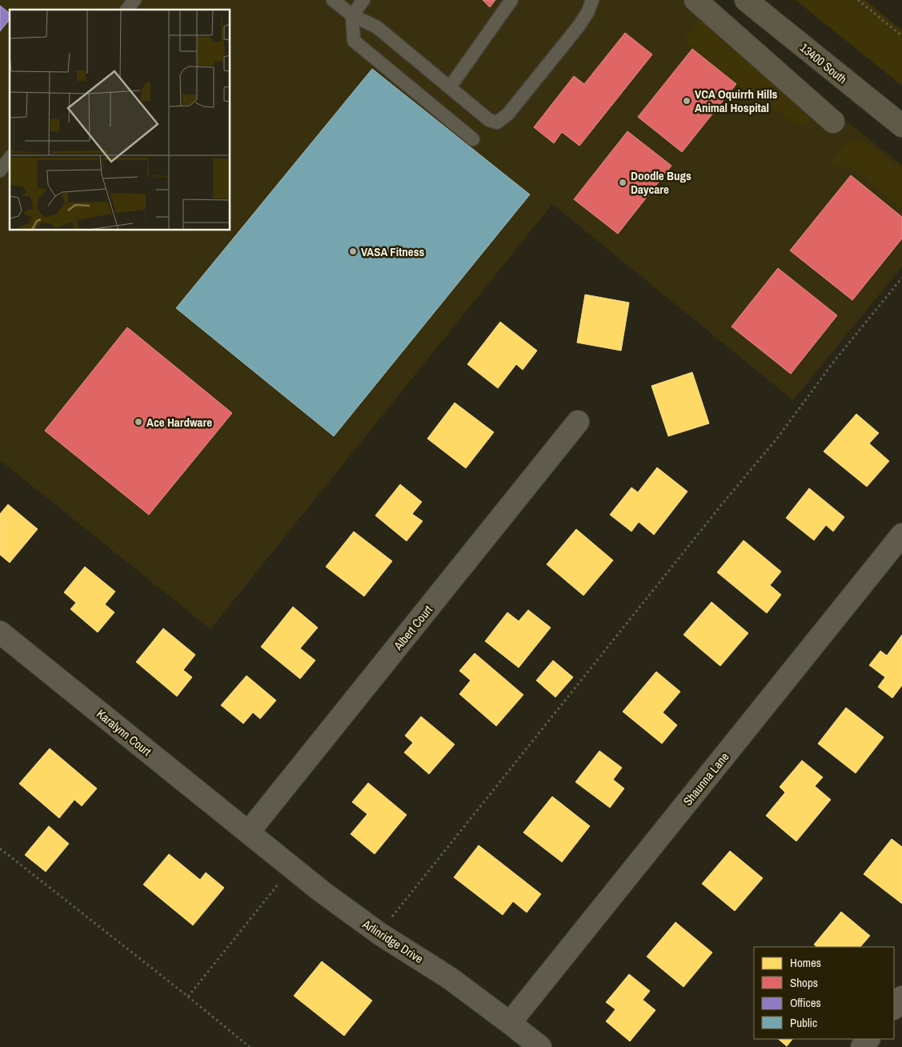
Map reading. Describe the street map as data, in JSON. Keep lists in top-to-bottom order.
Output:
{
  "streets": {
    "main road": ["13400 South"],
    "street": [
      "Albert Court",
      "Karalynn Court",
      "Shaunna Lane",
      "Arlinridge Drive"
    ]
  },
  "crossings": [
    ["Albert Court", "Karalynn Court"],
    ["Albert Court", "Arlinridge Drive"],
    ["Karalynn Court", "Arlinridge Drive"],
    ["Shaunna Lane", "Arlinridge Drive"]
  ],
  "places": [
    "VCA Oquirrh Hills Animal Hospital",
    "Doodle Bugs Daycare",
    "VASA Fitness",
    "Ace Hardware"
  ],
  "legend": [
    "Homes",
    "Shops",
    "Offices",
    "Public"
  ]
}
